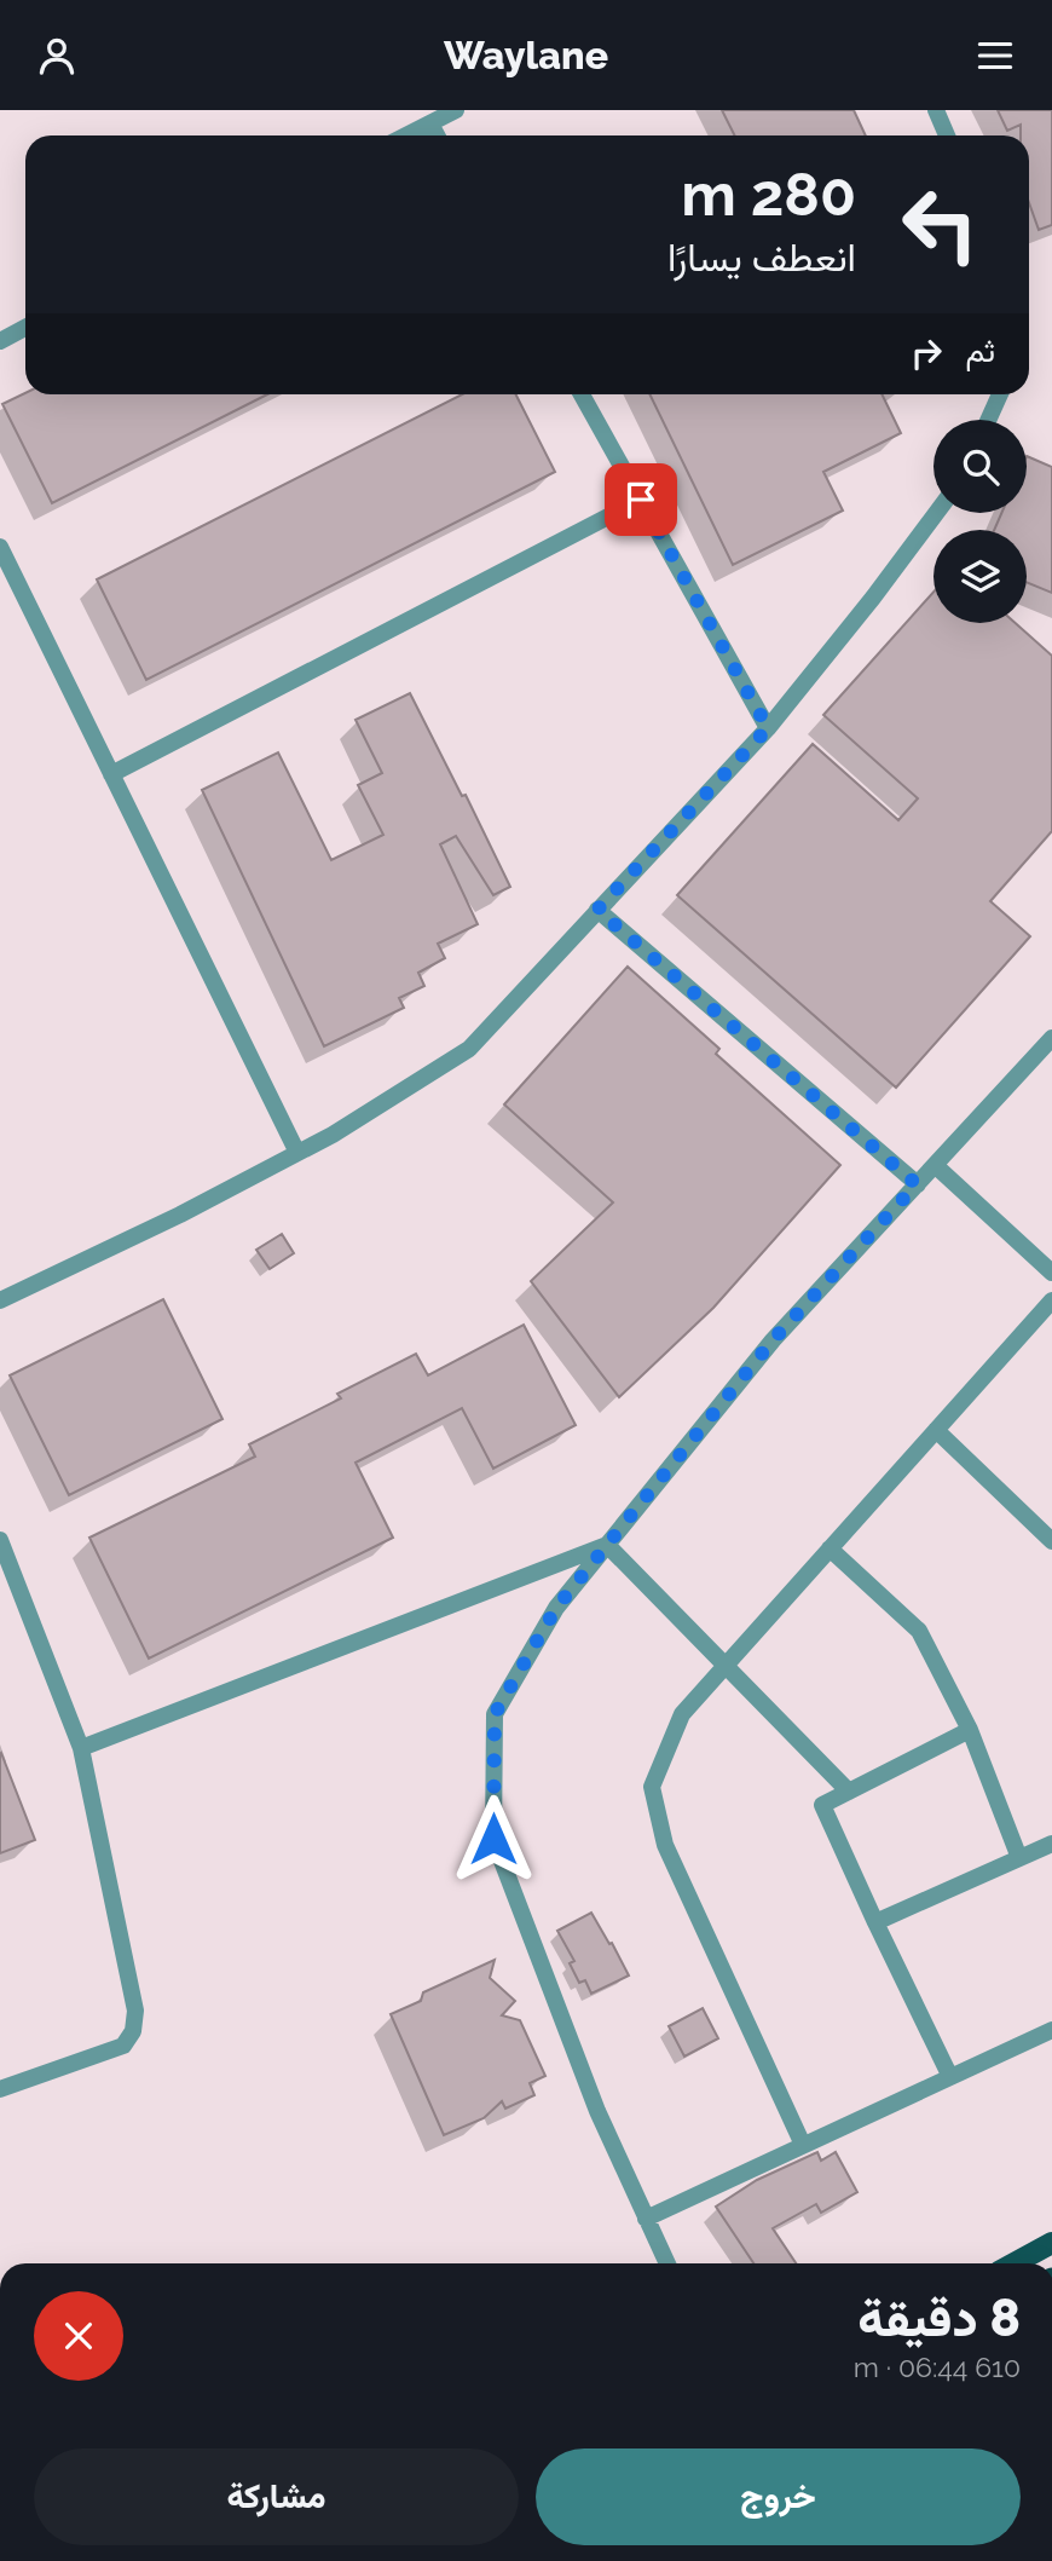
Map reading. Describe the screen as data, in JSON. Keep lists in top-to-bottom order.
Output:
{
  "page": {
    "header": "Waylane",
    "turn": ["280 m", "انعطف يسارًا"],
    "then": "ثم",
    "heading": ["8 دقيقة", "610 m · 06:44"],
    "buttons": ["خروج", "مشاركة"]
  }
}
